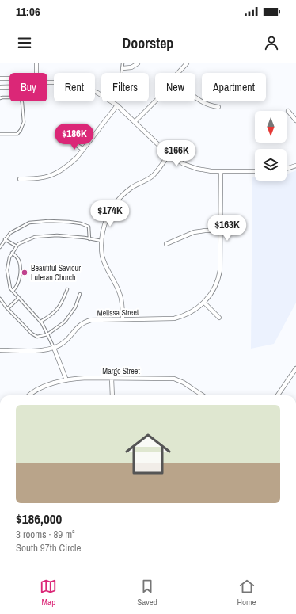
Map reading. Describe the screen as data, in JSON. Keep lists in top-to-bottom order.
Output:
{
  "streets": {
    "street": ["Melissa Street", "Margo Street"]
  },
  "places": ["Beautiful Saviour Luteran Church"],
  "north": "bottom",
  "page": {
    "status": "11:06",
    "header": "Doorstep",
    "chip": [
      "Buy",
      "Rent",
      "Filters",
      "New",
      "Apartment"
    ],
    "price": [
      "$186K",
      "$166K",
      "$174K",
      "$163K"
    ],
    "list": [
      {
        "name": "$186,000",
        "note": "3 rooms · 89 m² · South 97th Circle"
      }
    ],
    "tabs": ["Map", "Saved", "Home"]
  }
}
